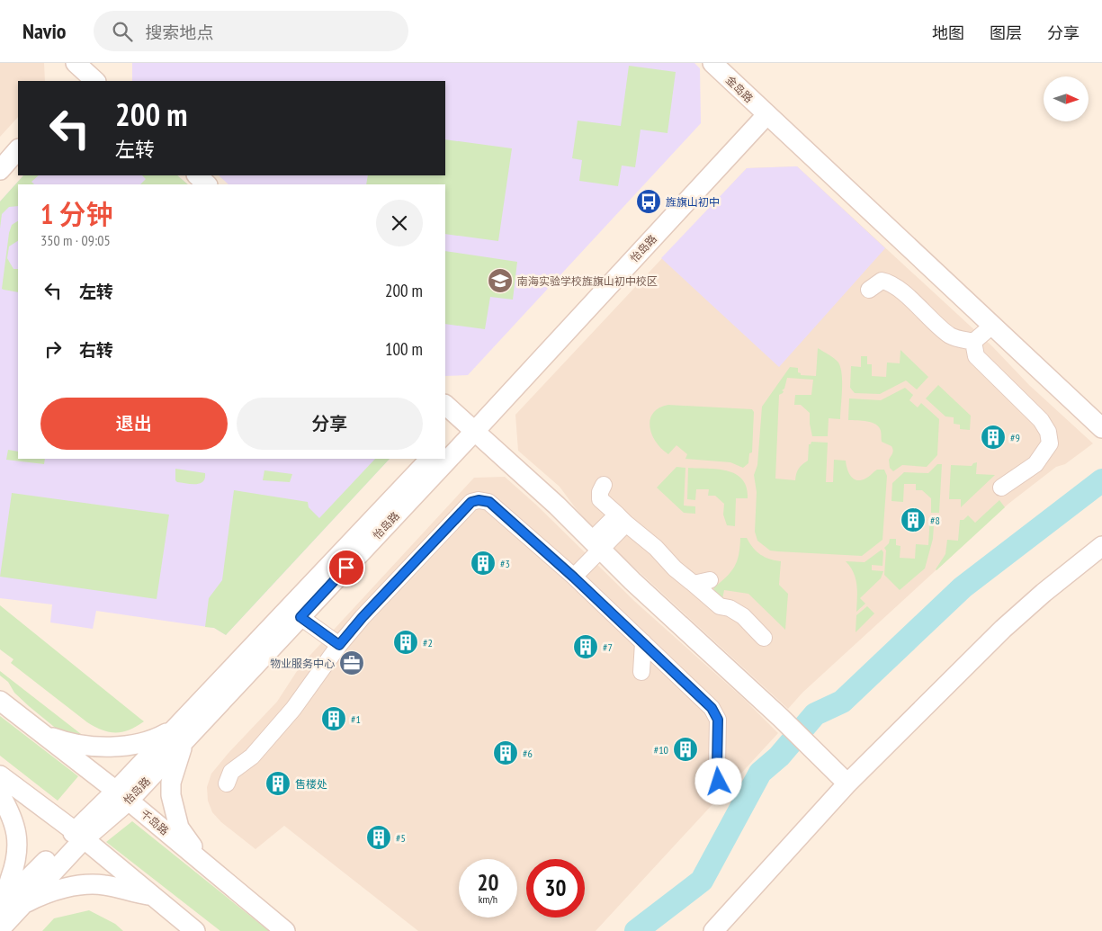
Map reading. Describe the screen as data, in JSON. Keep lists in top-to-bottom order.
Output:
{
  "streets": {
    "street": ["金岛路", "怡岛路", "千岛路"]
  },
  "crossings": [
    ["怡岛路", "千岛路"]
  ],
  "places": {
    "bus stop": ["旌旗山初中"],
    "school or university": ["南海实验学校旌旗山初中校区"],
    "building": [
      "#9",
      "#8",
      "#3",
      "#2",
      "#7",
      "#1",
      "#10",
      "#6",
      "售楼处",
      "#5"
    ],
    "office": ["物业服务中心"]
  },
  "north": "right",
  "page": {
    "header": "Navio",
    "search": "搜索地点",
    "nav": ["地图", "图层", "分享"],
    "turn": ["200 m", "左转"],
    "heading": ["1 分钟", "350 m · 09:05"],
    "list": [
      {
        "name": "左转",
        "value": "200 m"
      },
      {
        "name": "右转",
        "value": "100 m"
      }
    ],
    "buttons": ["退出", "分享"],
    "speed": "20 km/h",
    "limit": "30"
  }
}
